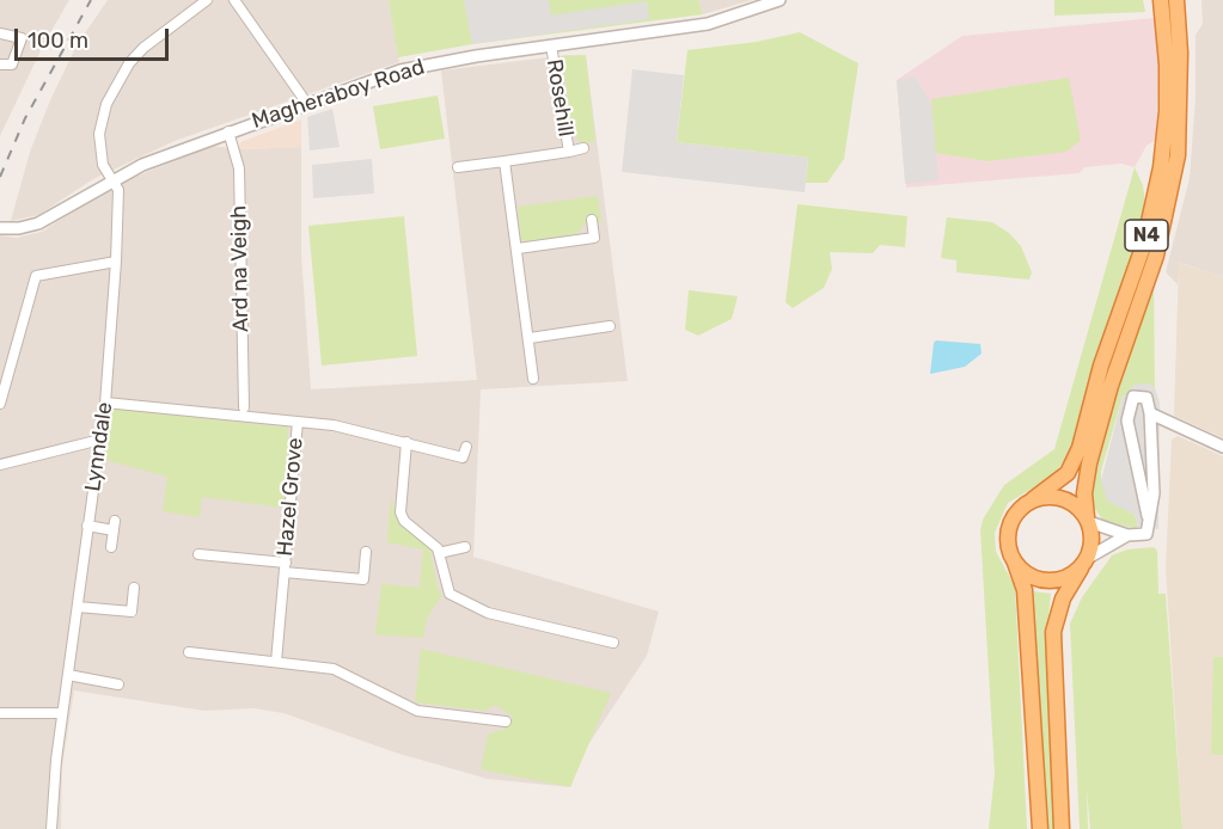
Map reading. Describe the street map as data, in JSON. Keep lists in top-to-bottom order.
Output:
{
  "streets": {
    "highway": ["N4"],
    "street": [
      "Magheraboy Road",
      "Rosehill",
      "Ard na Veigh",
      "Lynndale",
      "Hazel Grove"
    ]
  },
  "crossings": [
    ["Magheraboy Road", "Rosehill"],
    ["Magheraboy Road", "Ard na Veigh"],
    ["Magheraboy Road", "Lynndale"]
  ],
  "scale_bar": "100 m"
}
